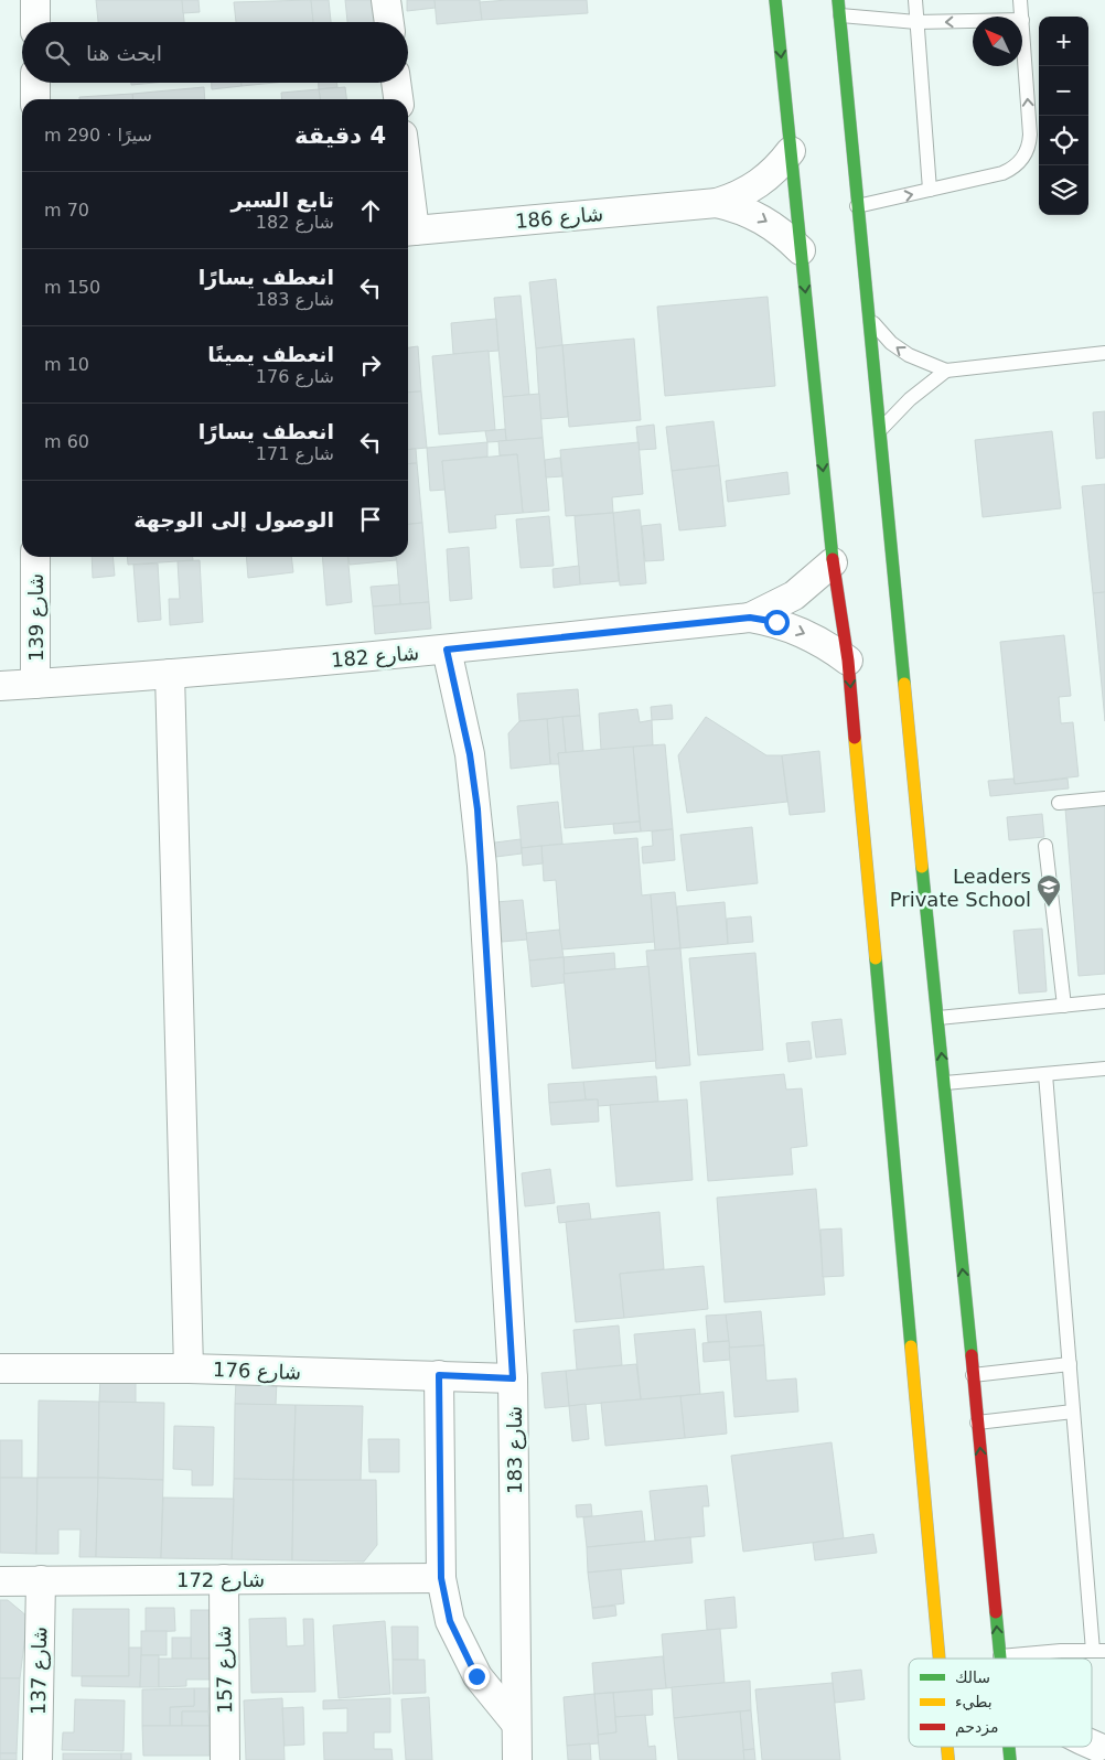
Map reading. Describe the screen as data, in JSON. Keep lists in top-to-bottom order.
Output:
{
  "streets": {
    "street": [
      "شارع 186",
      "شارع 139",
      "شارع 182",
      "شارع 176",
      "شارع 183",
      "شارع 172",
      "شارع 157",
      "شارع 137"
    ]
  },
  "crossings": [
    ["شارع 139", "شارع 182"],
    ["شارع 182", "شارع 183"],
    ["شارع 176", "شارع 183"],
    ["شارع 172", "شارع 157"],
    ["شارع 172", "شارع 137"]
  ],
  "places": {
    "school or university": ["Leaders Private School"]
  },
  "legend": ["سالك", "بطيء", "مزدحم"],
  "north": "top left",
  "page": {
    "map_buttons": ["+", "−"],
    "search": "ابحث هنا",
    "heading": ["4 دقيقة", "سيرًا · 290 m"],
    "list": [
      ["تابع السير", "شارع 182", "70 m"],
      ["انعطف يسارًا", "شارع 183", "150 m"],
      ["انعطف يمينًا", "شارع 176", "10 m"],
      ["انعطف يسارًا", "شارع 171", "60 m"],
      "الوصول إلى الوجهة"
    ]
  }
}
